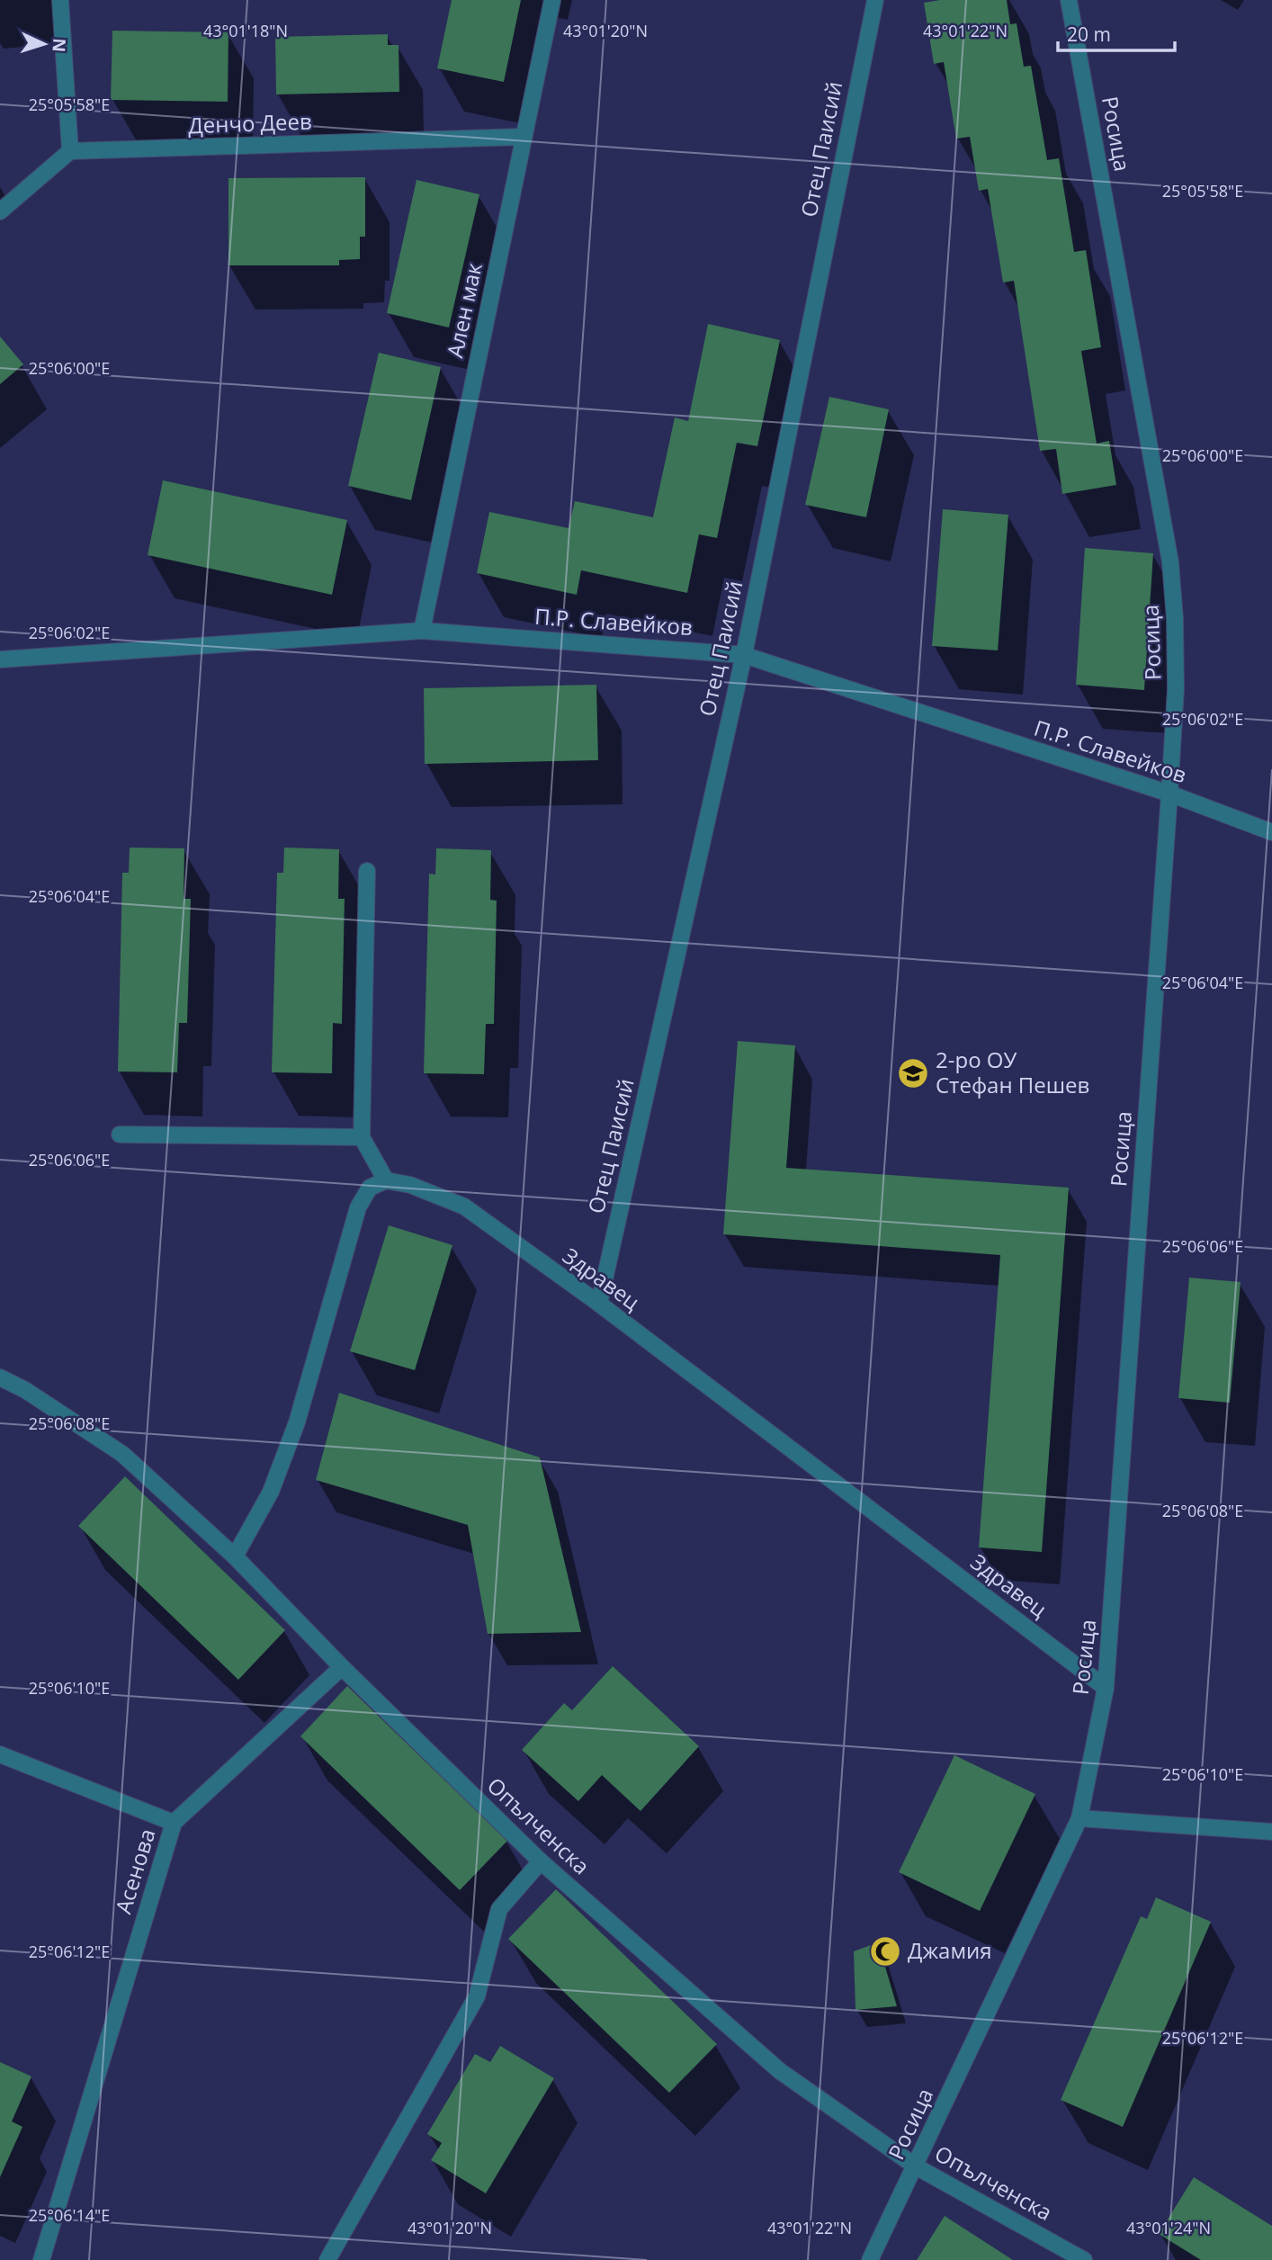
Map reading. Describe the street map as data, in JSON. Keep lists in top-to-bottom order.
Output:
{
  "streets": {
    "street": [
      "Денчо Деев",
      "Росица",
      "Отец Паисий",
      "Ален мак",
      "П.Р. Славейков",
      "Здравец",
      "Опълченска",
      "Асенова"
    ]
  },
  "crossings": [
    ["Денчо Деев", "Ален мак"],
    ["Росица", "П.Р. Славейков"],
    ["Росица", "Здравец"],
    ["Росица", "Опълченска"],
    ["Отец Паисий", "П.Р. Славейков"],
    ["Отец Паисий", "Здравец"],
    ["Ален мак", "П.Р. Славейков"],
    ["Опълченска", "Асенова"]
  ],
  "places": {
    "school or university": ["2-ро ОУ Стефан Пешев"],
    "mosque": ["Джамия"]
  },
  "scale_bar": "20 m",
  "north": "right",
  "coordinates": [
    "43°01'18\"N",
    "43°01'20\"N",
    "43°01'22\"N",
    "25°05'58\"E",
    "25°06'00\"E",
    "25°06'02\"E",
    "25°06'04\"E",
    "25°06'06\"E",
    "25°06'08\"E",
    "25°06'10\"E",
    "25°06'12\"E",
    "25°06'14\"E",
    "43°01'24\"N"
  ]
}
